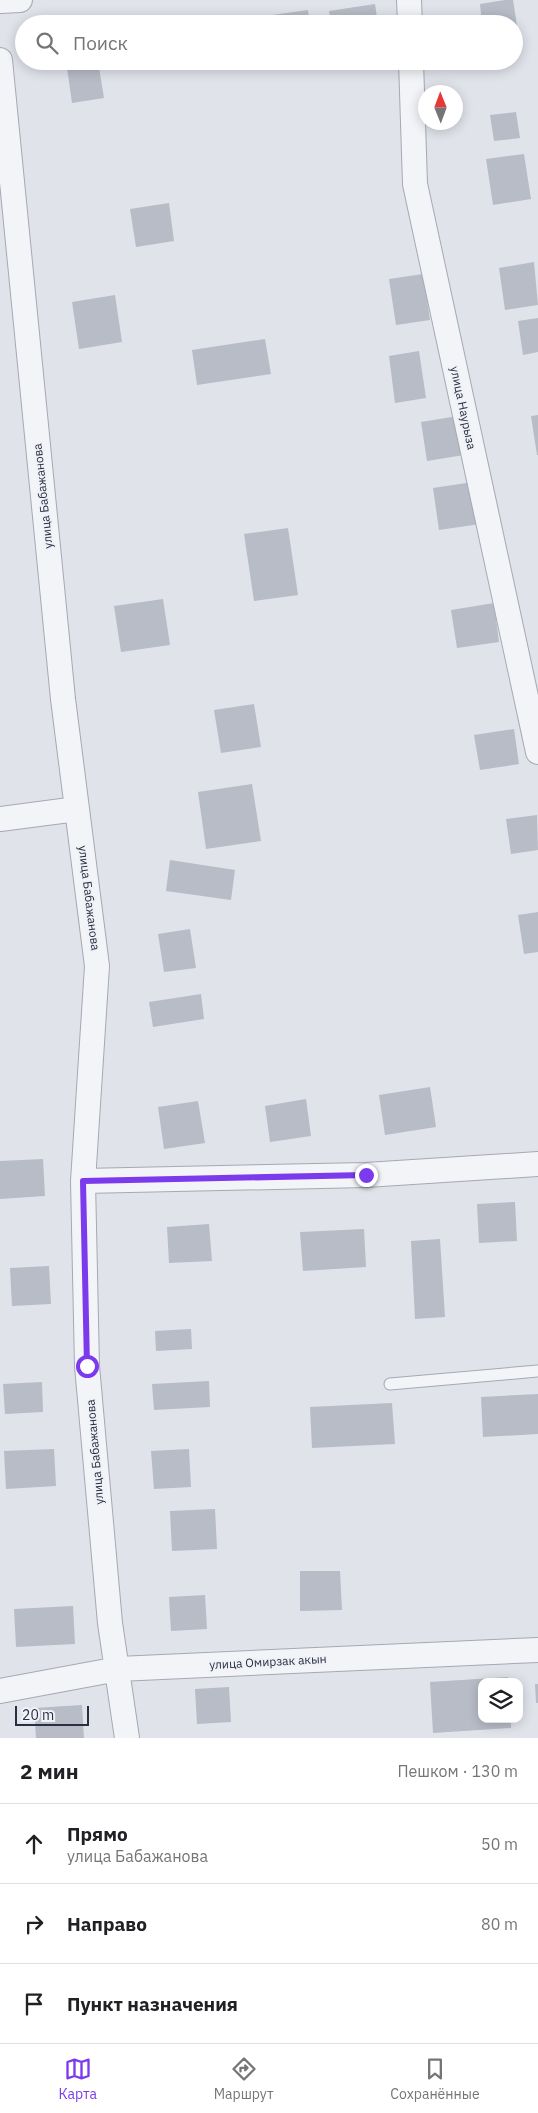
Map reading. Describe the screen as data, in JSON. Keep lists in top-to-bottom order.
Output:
{
  "streets": {
    "street": ["улица Наурыза", "улица Бабажанова", "улица Омирзак акын"]
  },
  "crossings": [
    ["улица Бабажанова", "улица Омирзак акын"]
  ],
  "scale_bar": "20 m",
  "north": "top",
  "page": {
    "search": "Поиск",
    "scale": "20 m",
    "heading": ["2 мин", "Пешком · 130 m"],
    "list": [
      ["Прямо", "улица Бабажанова", "50 m"],
      ["Направо", "80 m"],
      "Пункт назначения"
    ],
    "nav": ["Карта", "Маршрут", "Сохранённые"]
  }
}
